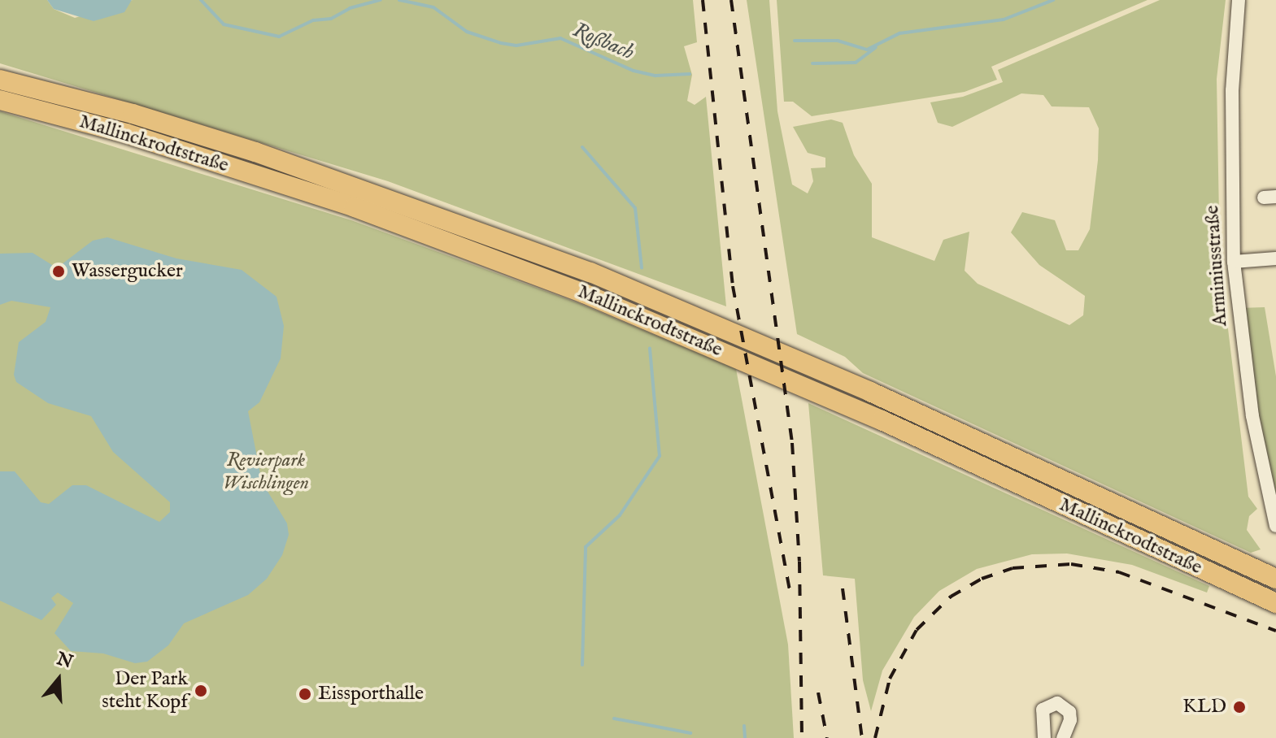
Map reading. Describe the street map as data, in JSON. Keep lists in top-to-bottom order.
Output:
{
  "streets": {
    "highway": ["Mallinckrodtstraße"],
    "street": ["Arminiusstraße"]
  },
  "water": ["Roßbach"],
  "parks": ["Revierpark Wischlingen"],
  "places": [
    "Wassergucker",
    "Der Park steht Kopf",
    "Eissporthalle",
    "KLD"
  ],
  "north": "top"
}
